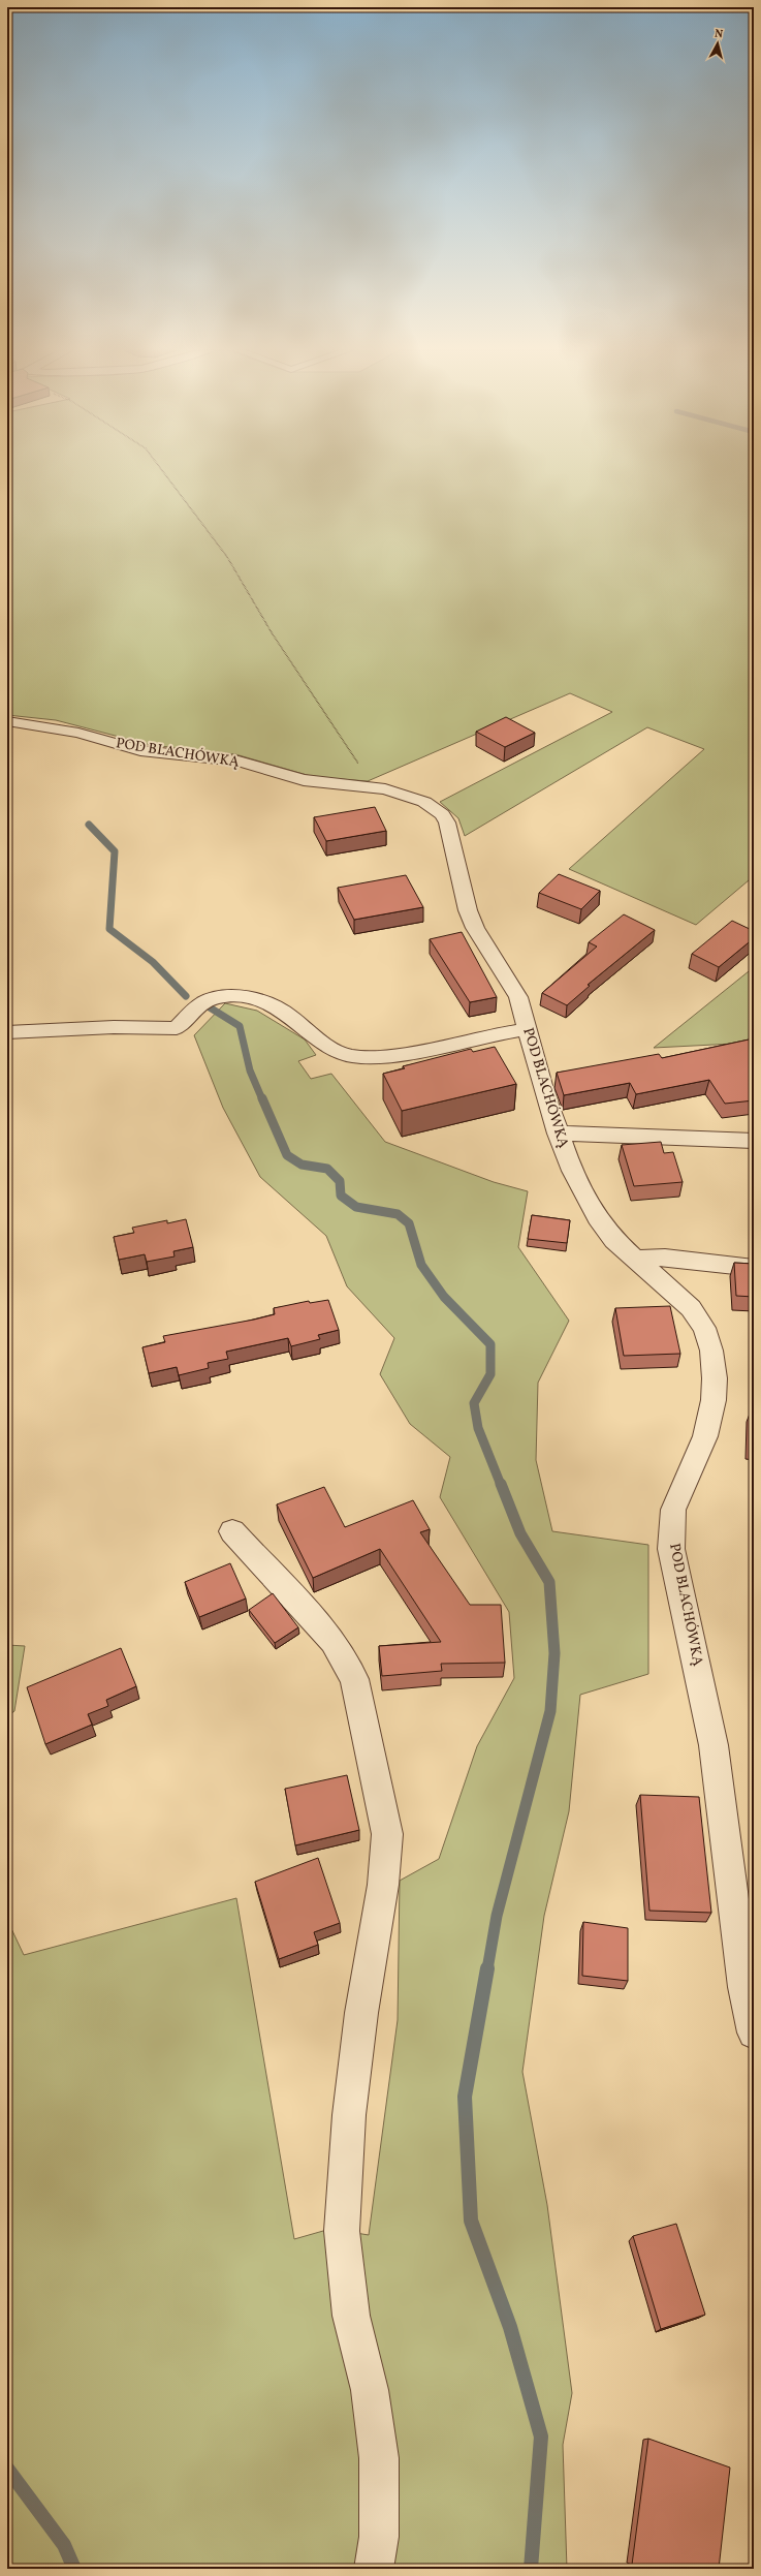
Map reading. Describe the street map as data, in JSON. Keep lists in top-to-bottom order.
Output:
{
  "streets": {
    "street": ["POD BLACHÓWKĄ"]
  },
  "north": "top"
}
